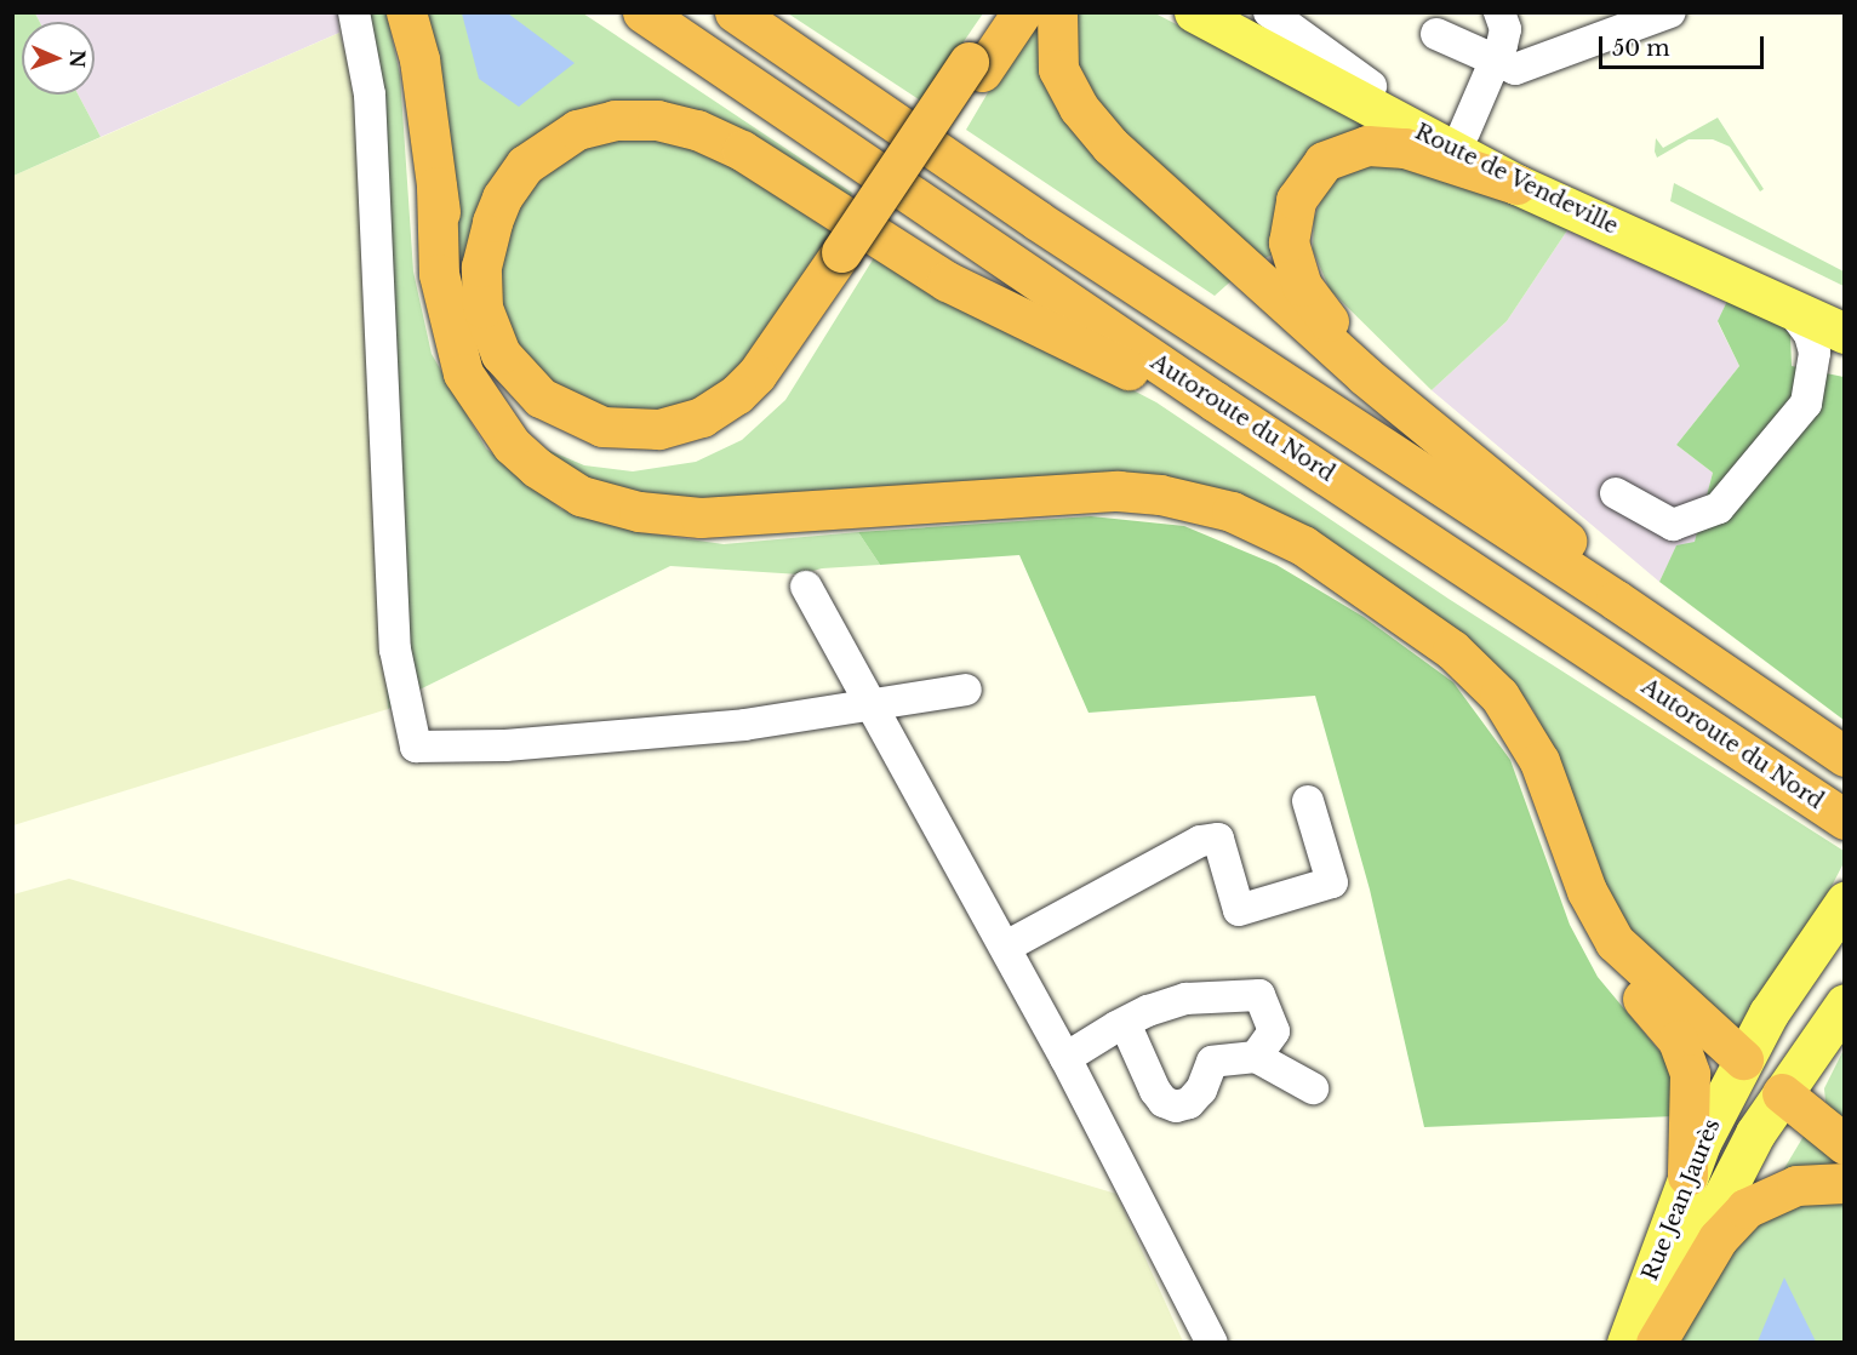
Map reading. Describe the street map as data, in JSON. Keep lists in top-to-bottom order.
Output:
{
  "streets": {
    "highway": ["Autoroute du Nord"],
    "main road": ["Route de Vendeville", "Rue Jean Jaurès"]
  },
  "scale_bar": "50 m",
  "north": "right"
}
